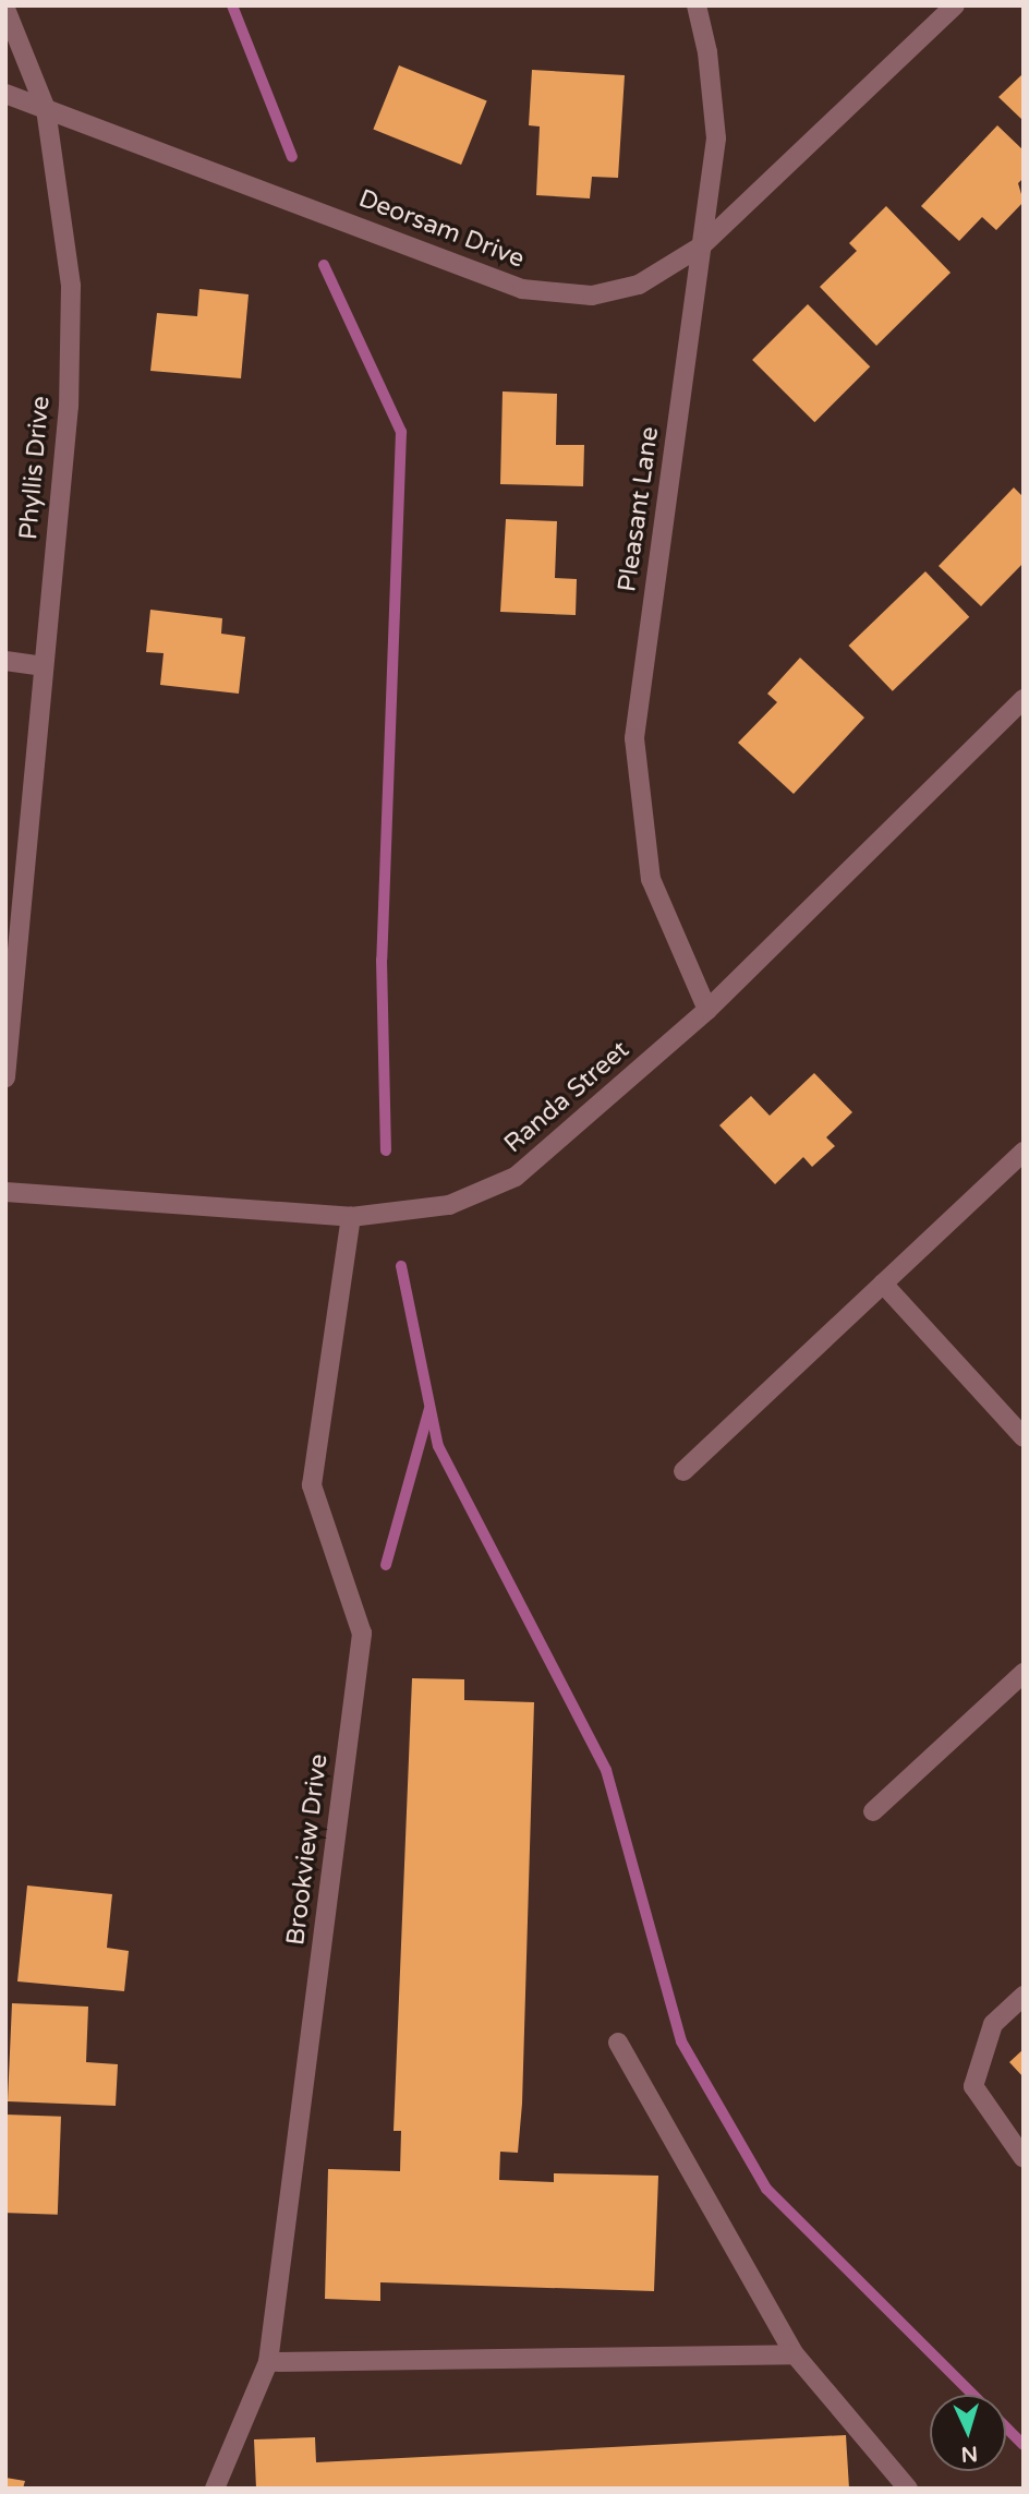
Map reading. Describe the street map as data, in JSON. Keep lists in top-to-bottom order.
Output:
{
  "streets": {
    "street": [
      "Deorsam Drive",
      "Phyllis Drive",
      "Pleasant Lane",
      "Randa Street",
      "Brookview Drive"
    ]
  },
  "crossings": [
    ["Deorsam Drive", "Phyllis Drive"],
    ["Deorsam Drive", "Pleasant Lane"],
    ["Pleasant Lane", "Randa Street"],
    ["Randa Street", "Brookview Drive"]
  ],
  "north": "bottom"
}
